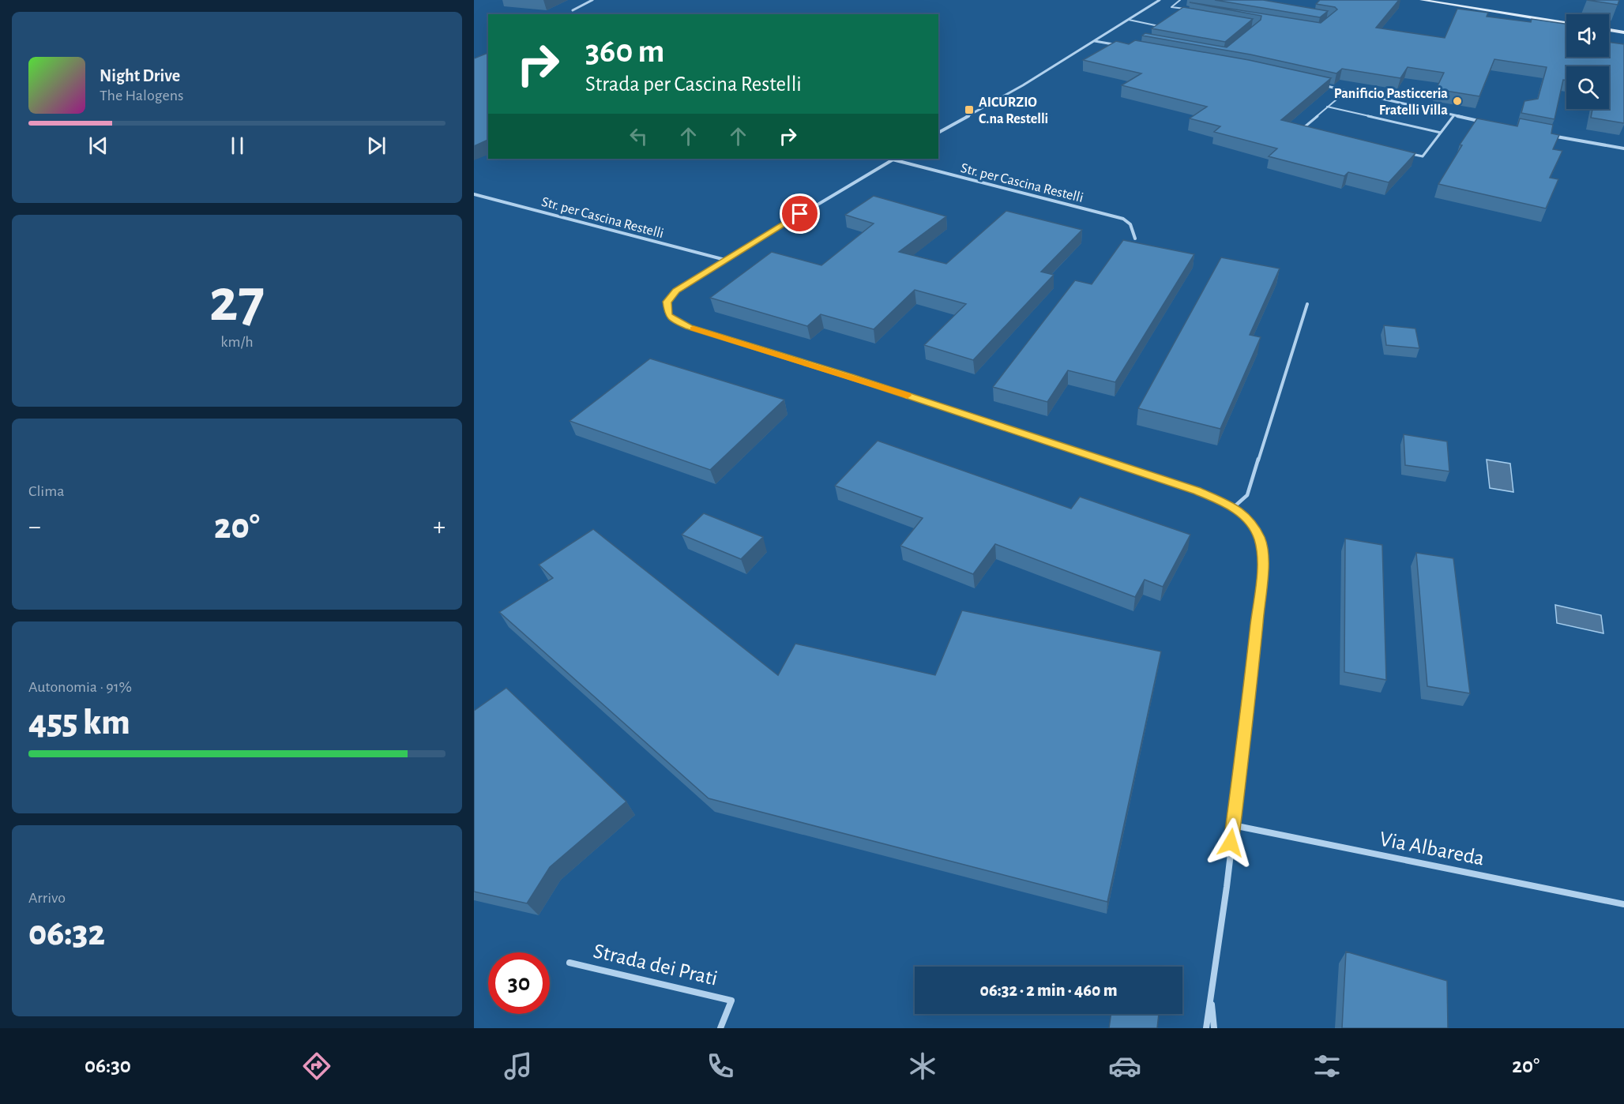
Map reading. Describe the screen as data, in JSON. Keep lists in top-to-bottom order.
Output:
{
  "streets": {
    "street": ["Str. per Cascina Restelli", "Via Albareda", "Strada dei Prati"]
  },
  "places": {
    "other": ["Panificio Pasticceria Fratelli Villa"],
    "transit": ["AICURZIO C.na Restelli"]
  },
  "page": {
    "turn": ["360 m", "Strada per Cascina Restelli"],
    "song": ["Night Drive", "The Halogens"],
    "tile": [
      ["27", "km/h"],
      "Clima",
      ["Autonomia · 91%", "455 km"],
      ["Arrivo", "06:32"]
    ],
    "heat": ["−", "20°", "+"],
    "limit": "30",
    "trip": "06:32 · 2 min · 460 m",
    "tabs": ["06:30", "20°"]
  }
}
